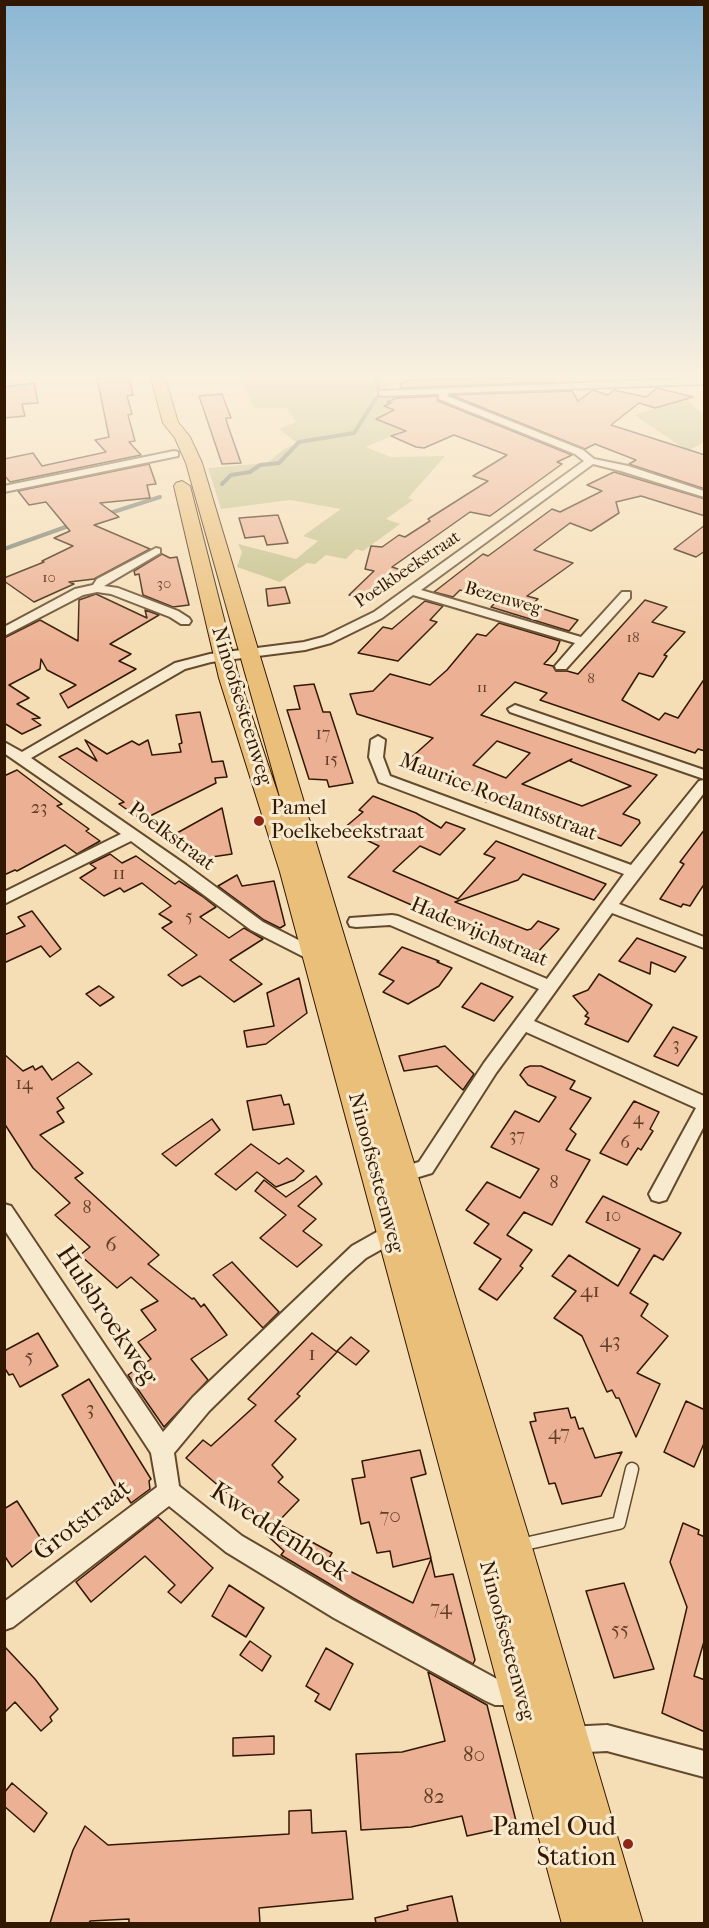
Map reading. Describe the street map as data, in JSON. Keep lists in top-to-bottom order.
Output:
{
  "streets": {
    "main road": ["Ninoofsesteenweg"],
    "street": [
      "Poelkbeekstraat",
      "Bezenweg",
      "Maurice Roelantsstraat",
      "Poelkstraat",
      "Hadewijchstraat",
      "Hulsbroekweg",
      "Grotstraat",
      "Kweddenhoek"
    ]
  },
  "crossings": [
    ["Poelkbeekstraat", "Bezenweg"],
    ["Poelkbeekstraat", "Ninoofsesteenweg"],
    ["Poelkbeekstraat", "Poelkstraat"],
    ["Ninoofsesteenweg", "Maurice Roelantsstraat"],
    ["Ninoofsesteenweg", "Poelkstraat"],
    ["Ninoofsesteenweg", "Hadewijchstraat"],
    ["Ninoofsesteenweg", "Kweddenhoek"],
    ["Grotstraat", "Kweddenhoek"]
  ],
  "places": ["Pamel Poelkebeekstraat", "Pamel Oud Station"],
  "house_numbers": [
    "10",
    "30",
    "18",
    "8",
    "11",
    "17",
    "15",
    "23",
    "11",
    "5",
    "3",
    "14",
    "4",
    "37",
    "6",
    "8",
    "8",
    "10",
    "6",
    "41",
    "43",
    "1",
    "5",
    "3",
    "47",
    "70",
    "74",
    "55",
    "80",
    "82"
  ]
}
